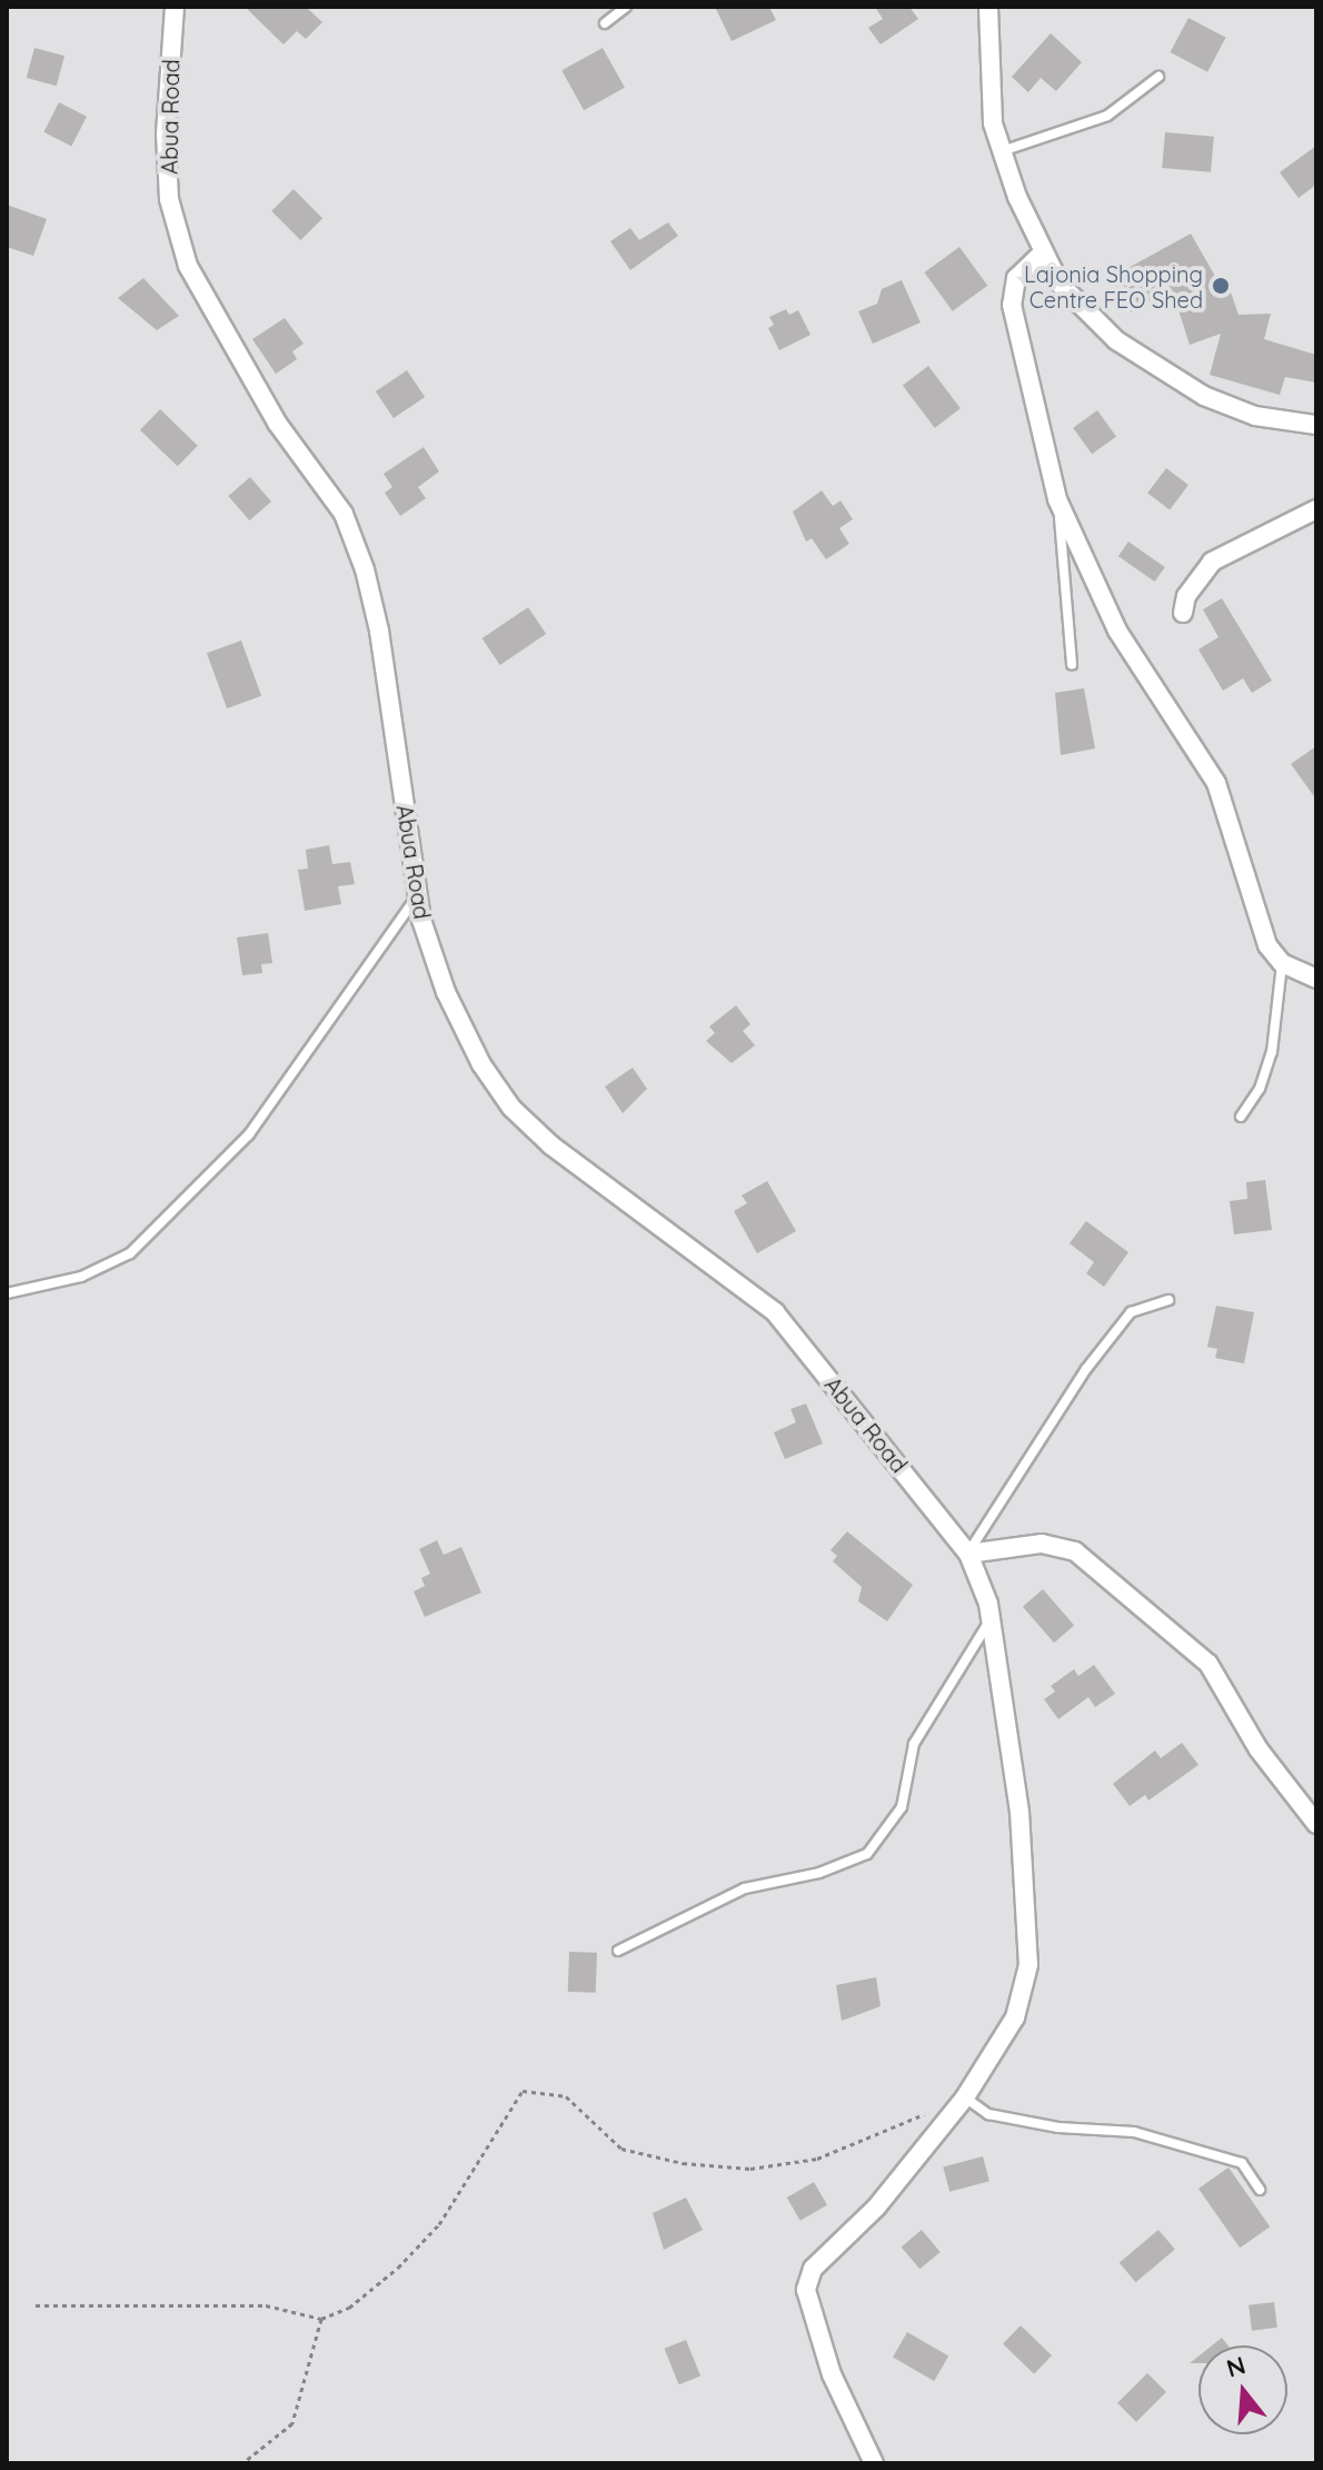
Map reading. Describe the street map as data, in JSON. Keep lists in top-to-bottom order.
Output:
{
  "streets": {
    "street": ["Abua Road"]
  },
  "places": ["Lajonia Shopping Centre FEO Shed"],
  "north": "top"
}
